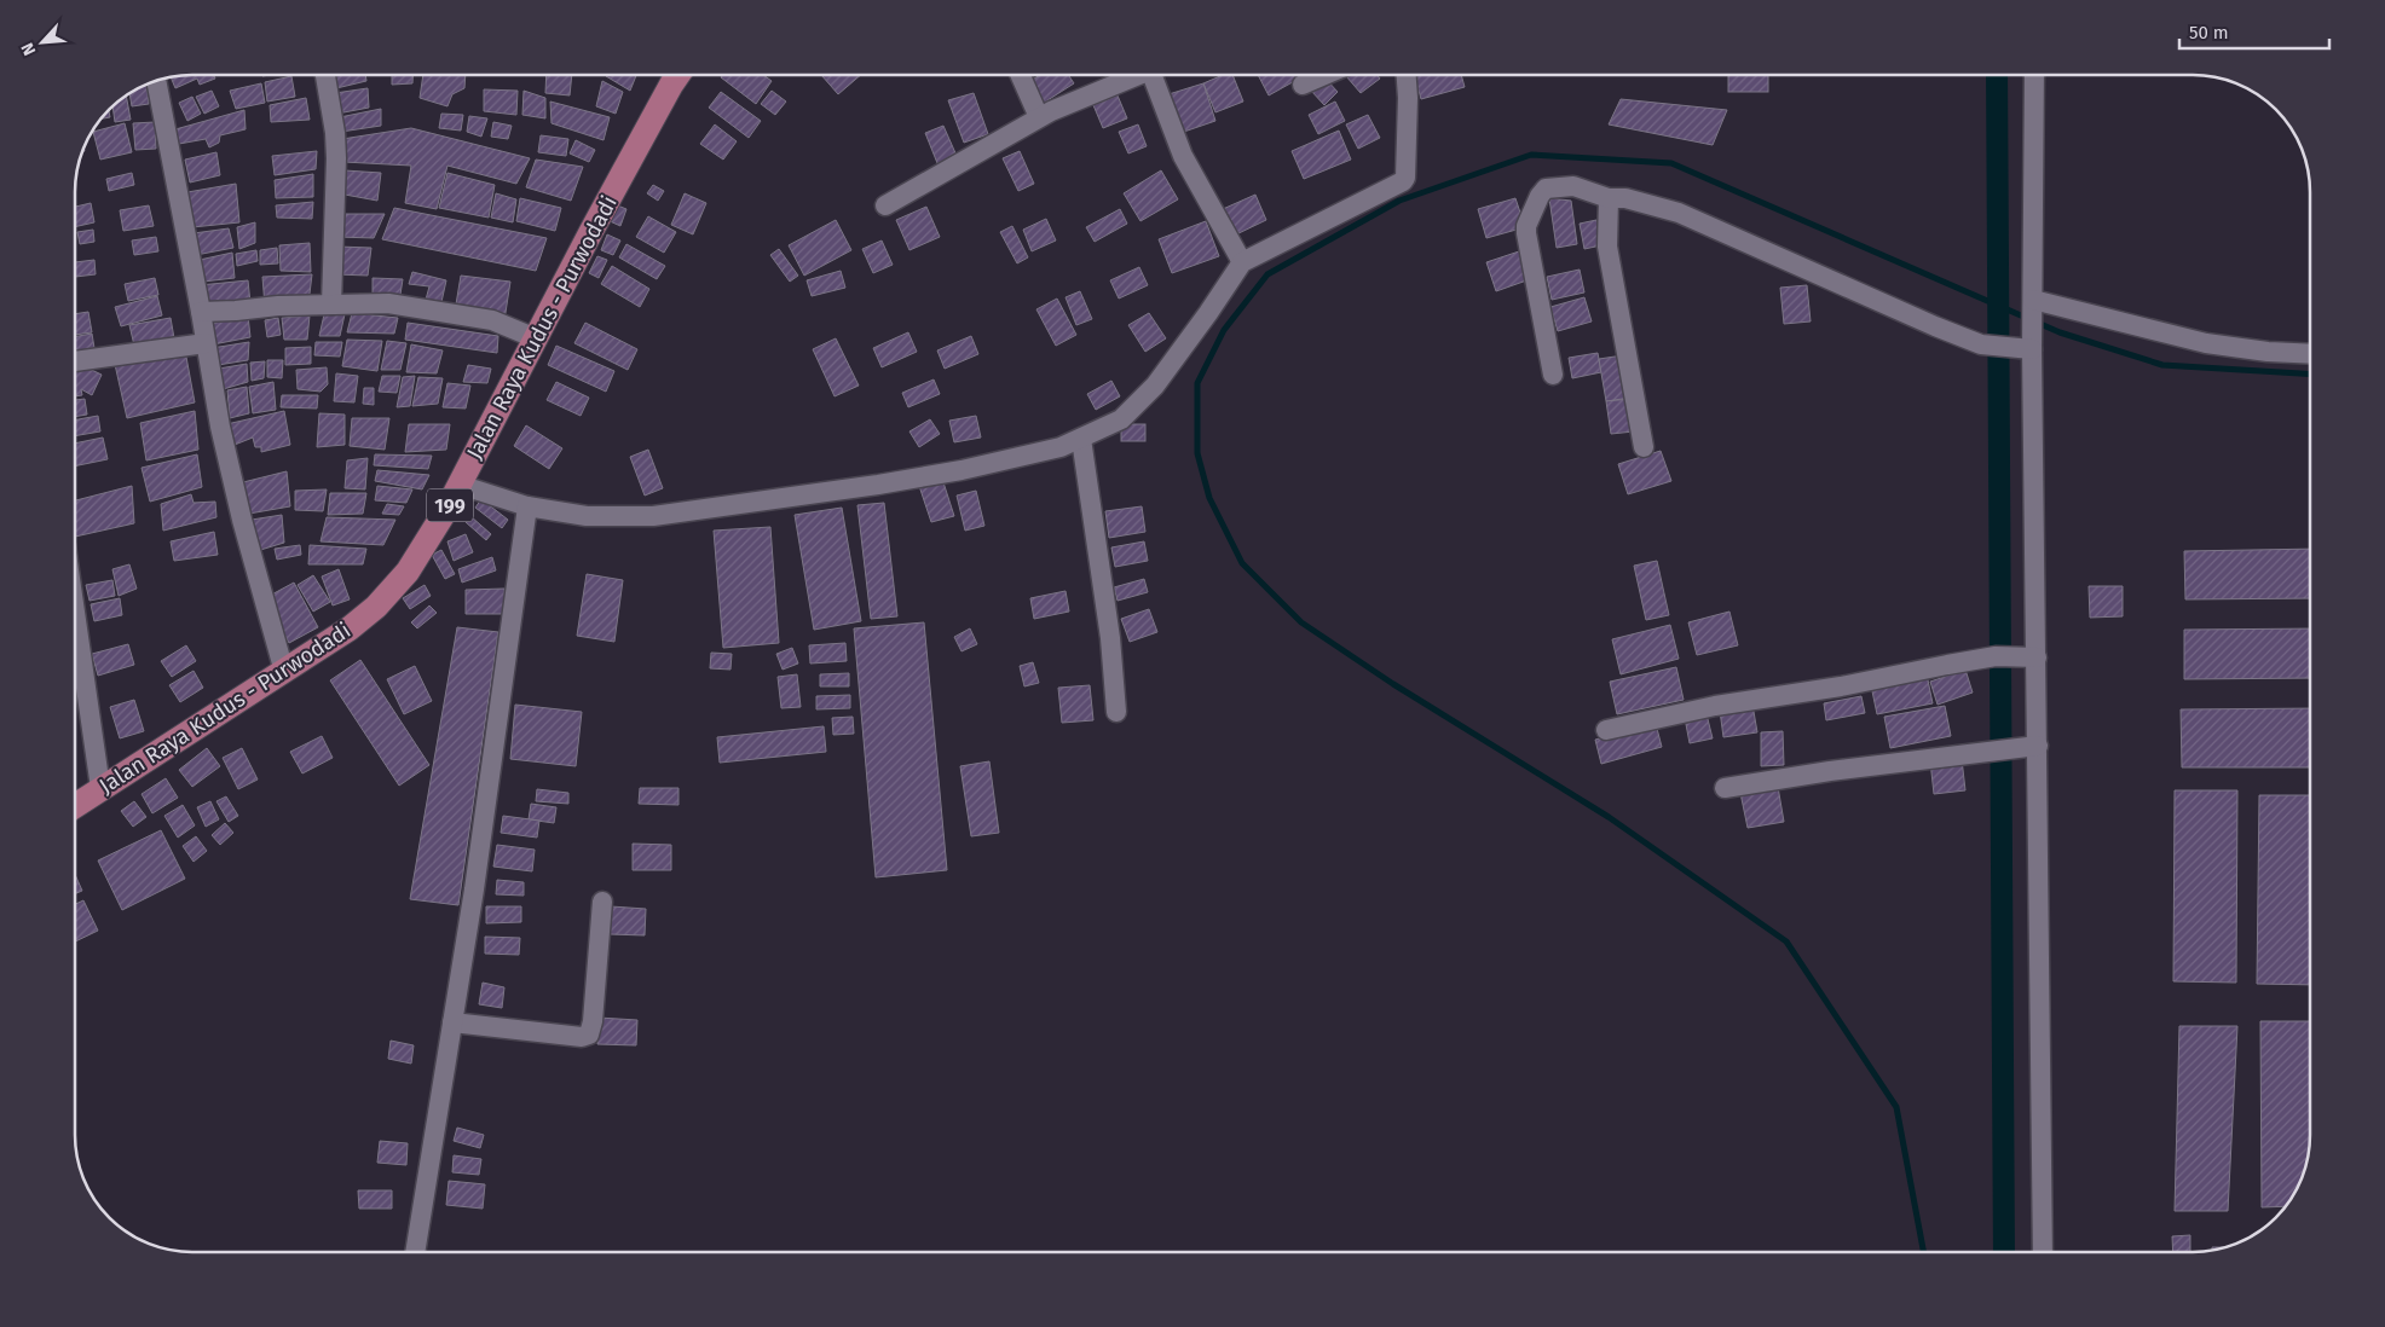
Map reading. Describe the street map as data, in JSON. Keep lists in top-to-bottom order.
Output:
{
  "streets": {
    "main road": ["Jalan Raya Kudus - Purwodadi", "199"]
  },
  "scale_bar": "50 m",
  "north": "bottom left"
}
